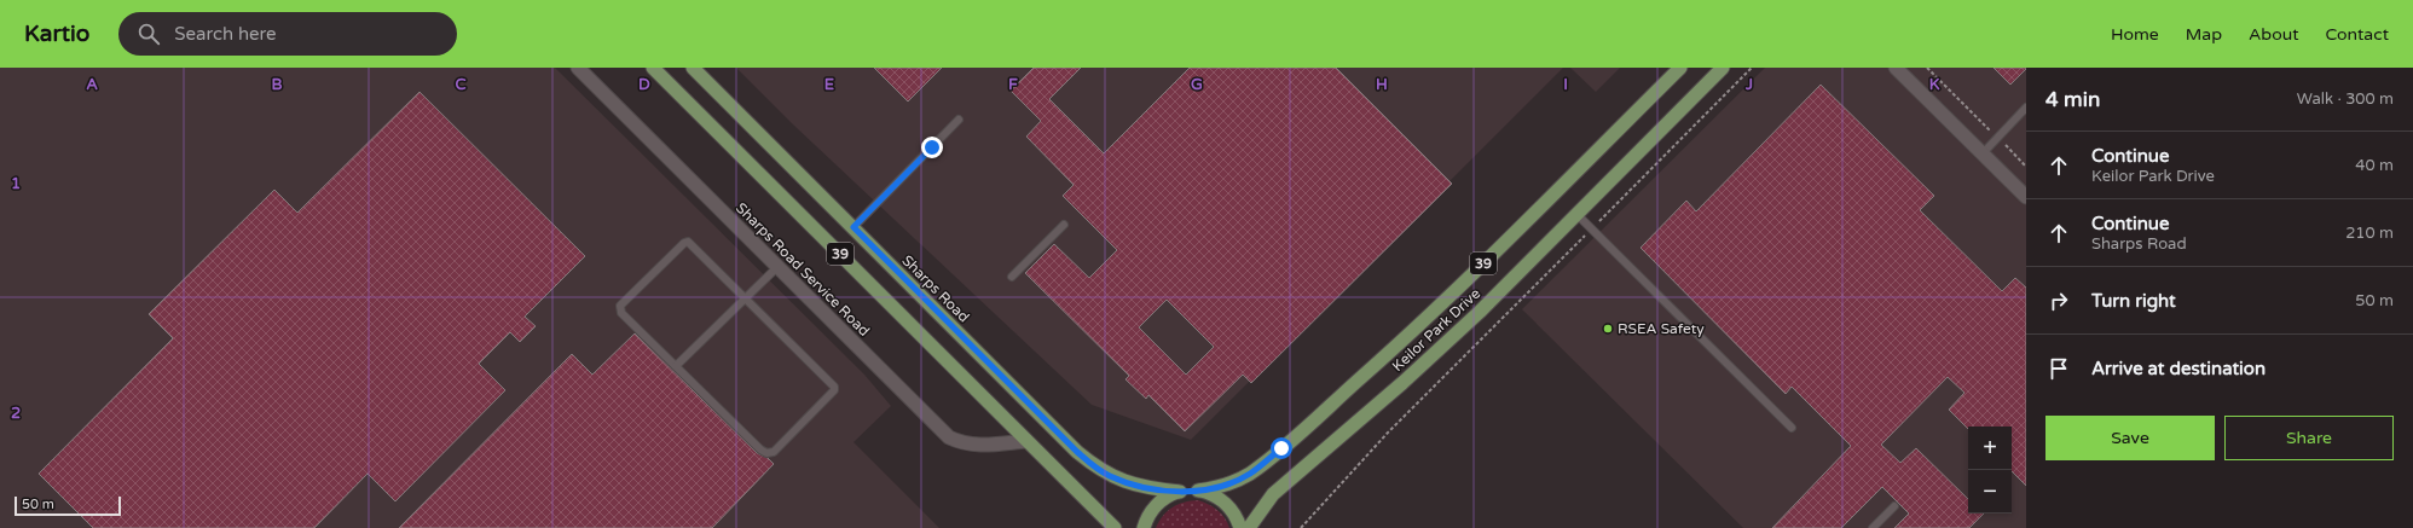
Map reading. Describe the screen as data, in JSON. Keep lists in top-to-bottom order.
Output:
{
  "streets": {
    "main road": ["39", "Sharps Road", "Keilor Park Drive"],
    "street": ["Sharps Road Service Road"]
  },
  "crossings": [
    ["39", "Sharps Road Service Road"],
    ["39", "Sharps Road"],
    ["39", "Keilor Park Drive"]
  ],
  "places": ["RSEA Safety"],
  "scale_bar": "50 m",
  "page": {
    "header": "Kartio",
    "search": "Search here",
    "nav": [
      "Home",
      "Map",
      "About",
      "Contact"
    ],
    "heading": ["4 min", "Walk · 300 m"],
    "list": [
      ["Continue", "Keilor Park Drive", "40 m"],
      ["Continue", "Sharps Road", "210 m"],
      ["Turn right", "50 m"],
      "Arrive at destination"
    ],
    "buttons": ["Save", "Share"],
    "map_buttons": ["+", "−"],
    "scale": "50 m"
  },
  "grid": {
    "columns": [
      "A",
      "B",
      "C",
      "D",
      "E",
      "F",
      "G",
      "H",
      "I",
      "J",
      "K"
    ],
    "rows": ["1", "2"]
  }
}
